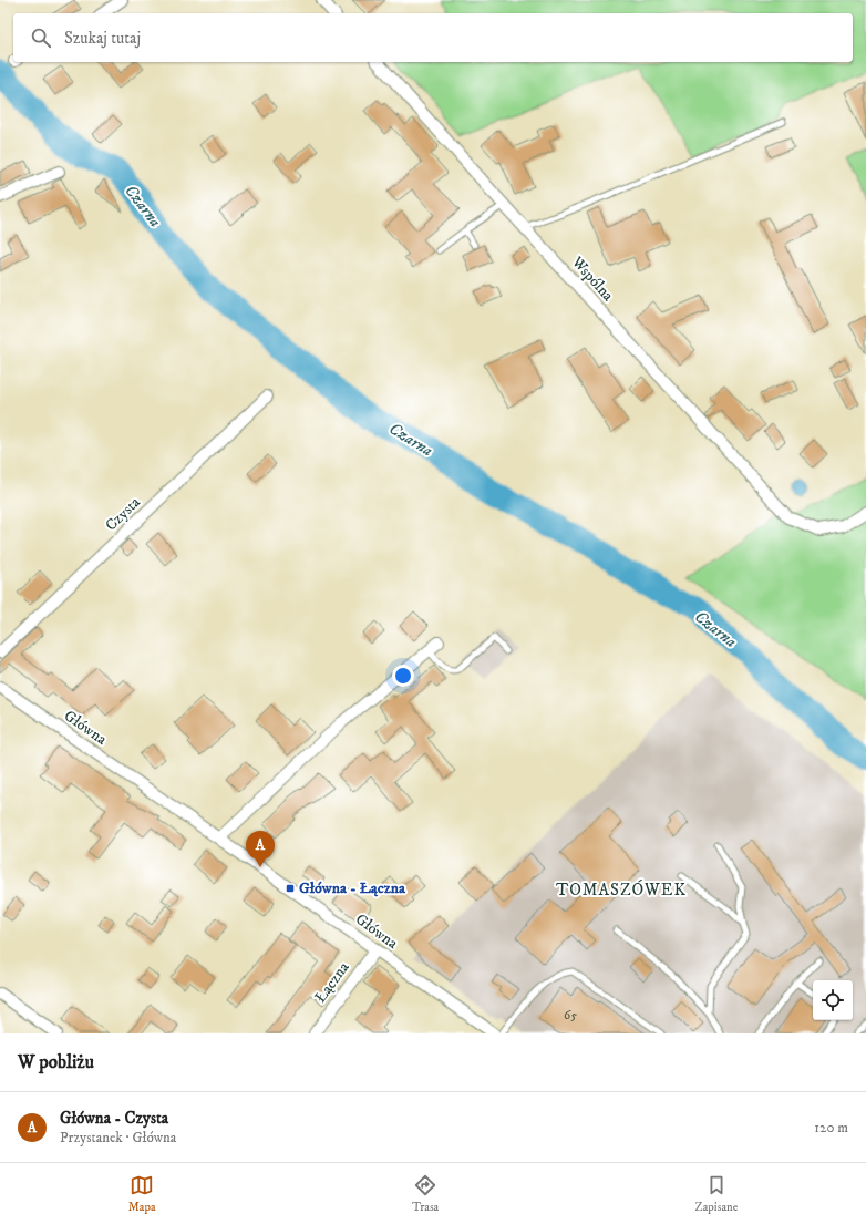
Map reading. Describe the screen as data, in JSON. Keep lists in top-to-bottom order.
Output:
{
  "streets": {
    "street": [
      "Wspólna",
      "Czysta",
      "Główna",
      "Łączna"
    ]
  },
  "crossings": [
    ["Główna", "Łączna"]
  ],
  "districts": ["TOMASZÓWEK"],
  "water": ["Czarna"],
  "places": {
    "transit": ["Główna - Łączna"]
  },
  "house_numbers": ["65"],
  "page": {
    "search": "Szukaj tutaj",
    "pins": "A",
    "heading": "W pobliżu",
    "list": [
      {
        "mark": "A",
        "name": "Główna - Czysta",
        "note": "Przystanek · Główna",
        "value": "120 m"
      }
    ],
    "nav": ["Mapa", "Trasa", "Zapisane"]
  }
}
